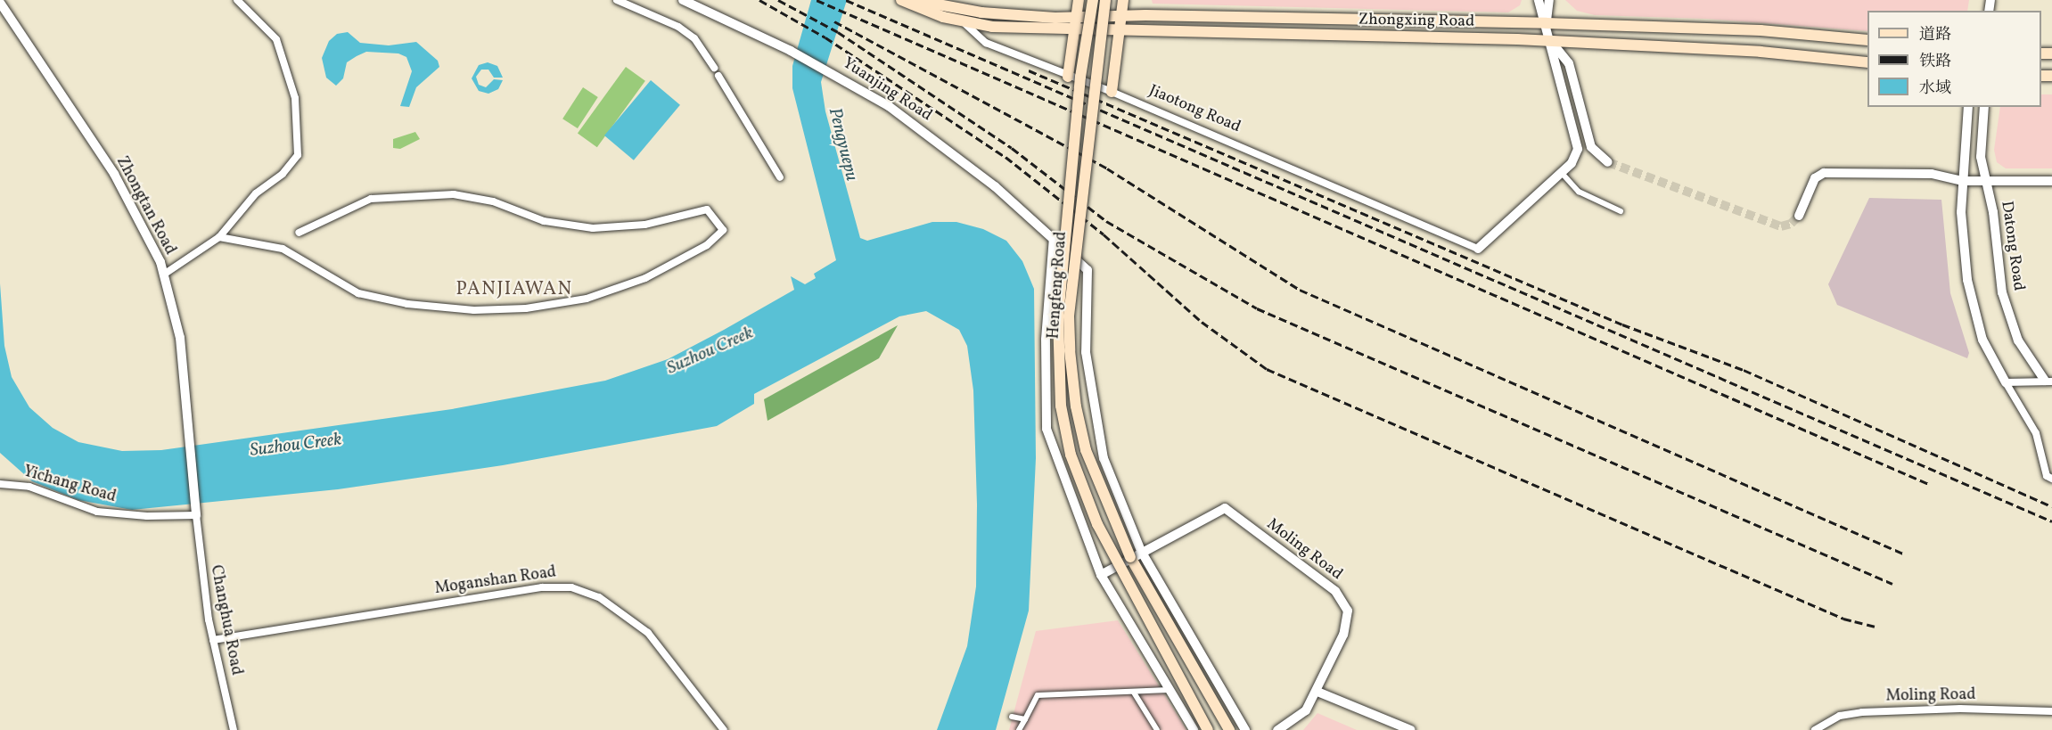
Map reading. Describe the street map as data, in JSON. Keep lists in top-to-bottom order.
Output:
{
  "streets": {
    "main road": ["Zhongxing Road", "Jiaotong Road", "Hengfeng Road"],
    "street": [
      "Yuanjing Road",
      "Zhongtan Road",
      "Datong Road",
      "Yichang Road",
      "Moling Road",
      "Moganshan Road",
      "Changhua Road"
    ]
  },
  "crossings": [
    ["Zhongxing Road", "Jiaotong Road"],
    ["Yuanjing Road", "Moling Road"],
    ["Zhongtan Road", "Yichang Road"],
    ["Zhongtan Road", "Changhua Road"],
    ["Yichang Road", "Changhua Road"],
    ["Moganshan Road", "Changhua Road"]
  ],
  "districts": ["PANJIAWAN"],
  "water": ["Pengyuepu", "Suzhou Creek"],
  "legend": ["道路", "铁路", "水域"]
}
